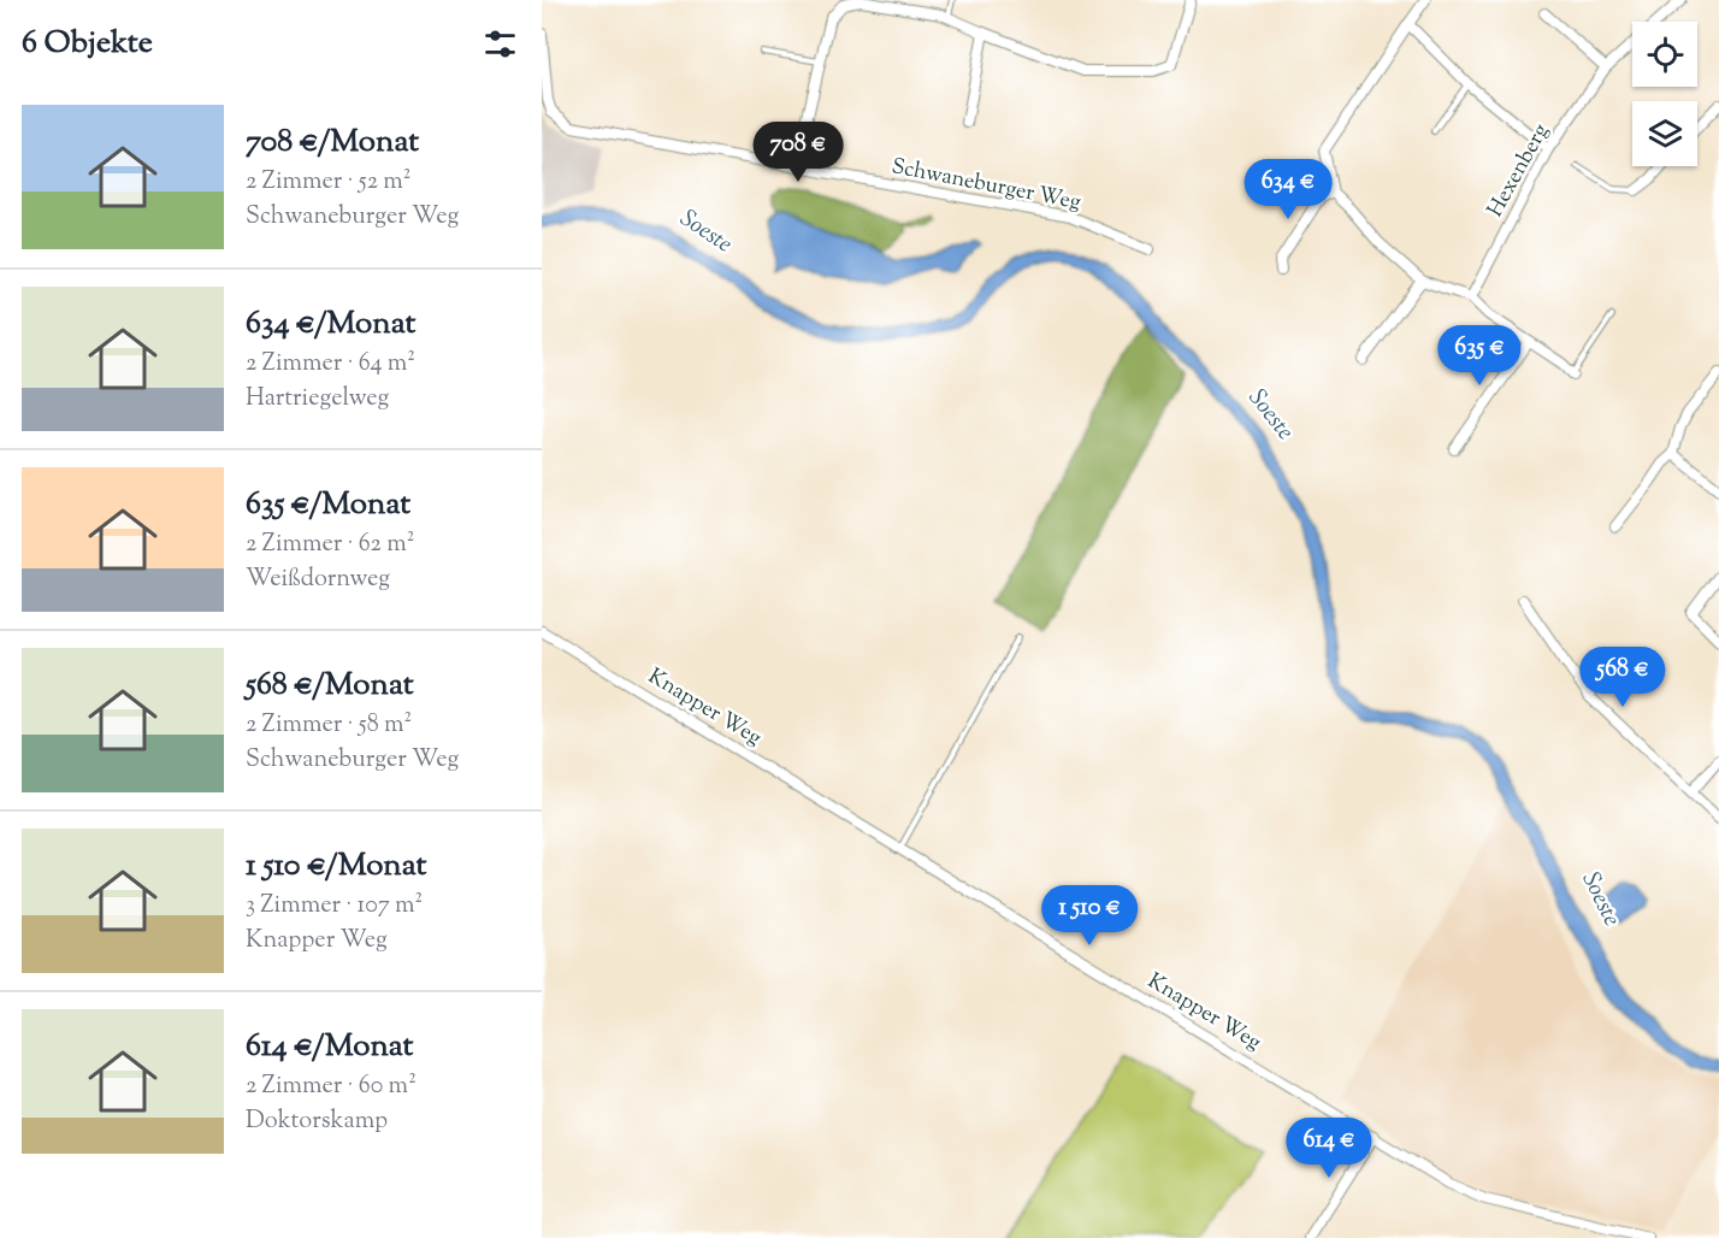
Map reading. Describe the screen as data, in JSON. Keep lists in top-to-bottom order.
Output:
{
  "streets": {
    "street": ["Hexenberg", "Schwaneburger Weg", "Knapper Weg"]
  },
  "water": ["Soeste"],
  "page": {
    "heading": "6 Objekte",
    "list": [
      {
        "name": "708 €/Monat",
        "note": "2 Zimmer · 52 m² · Schwaneburger Weg"
      },
      {
        "name": "634 €/Monat",
        "note": "2 Zimmer · 64 m² · Hartriegelweg"
      },
      {
        "name": "635 €/Monat",
        "note": "2 Zimmer · 62 m² · Weißdornweg"
      },
      {
        "name": "568 €/Monat",
        "note": "2 Zimmer · 58 m² · Schwaneburger Weg"
      },
      {
        "name": "1 510 €/Monat",
        "note": "3 Zimmer · 107 m² · Knapper Weg"
      },
      {
        "name": "614 €/Monat",
        "note": "2 Zimmer · 60 m² · Doktorskamp"
      }
    ],
    "price": [
      "708 €",
      "634 €",
      "635 €",
      "568 €",
      "1 510 €",
      "614 €"
    ]
  }
}
